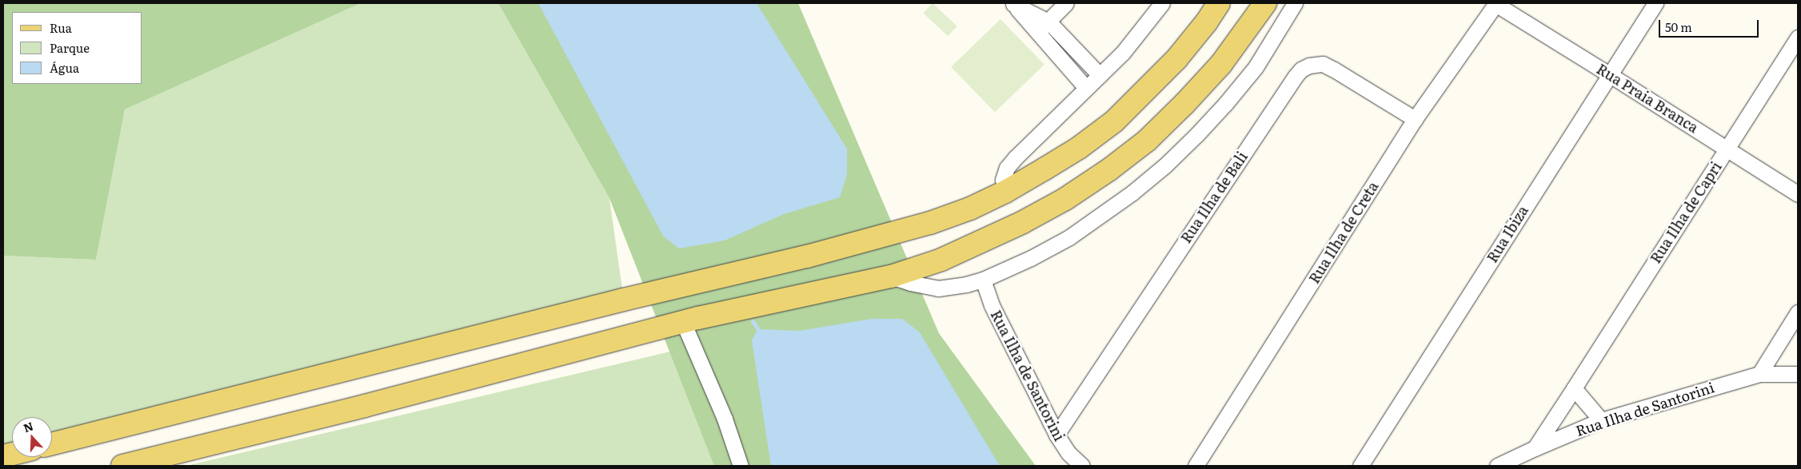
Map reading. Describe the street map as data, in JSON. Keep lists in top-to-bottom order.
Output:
{
  "streets": {
    "street": [
      "Rua Praia Branca",
      "Rua Ilha de Bali",
      "Rua Ilha de Capri",
      "Rua Ilha de Creta",
      "Rua Ibiza",
      "Rua Ilha de Santorini"
    ]
  },
  "crossings": [
    ["Rua Praia Branca", "Rua Ilha de Capri"],
    ["Rua Praia Branca", "Rua Ilha de Creta"],
    ["Rua Praia Branca", "Rua Ibiza"],
    ["Rua Ilha de Bali", "Rua Ilha de Creta"],
    ["Rua Ilha de Bali", "Rua Ilha de Santorini"],
    ["Rua Ilha de Capri", "Rua Ilha de Santorini"]
  ],
  "legend": ["Rua", "Parque", "Água"],
  "scale_bar": "50 m",
  "north": "top"
}
